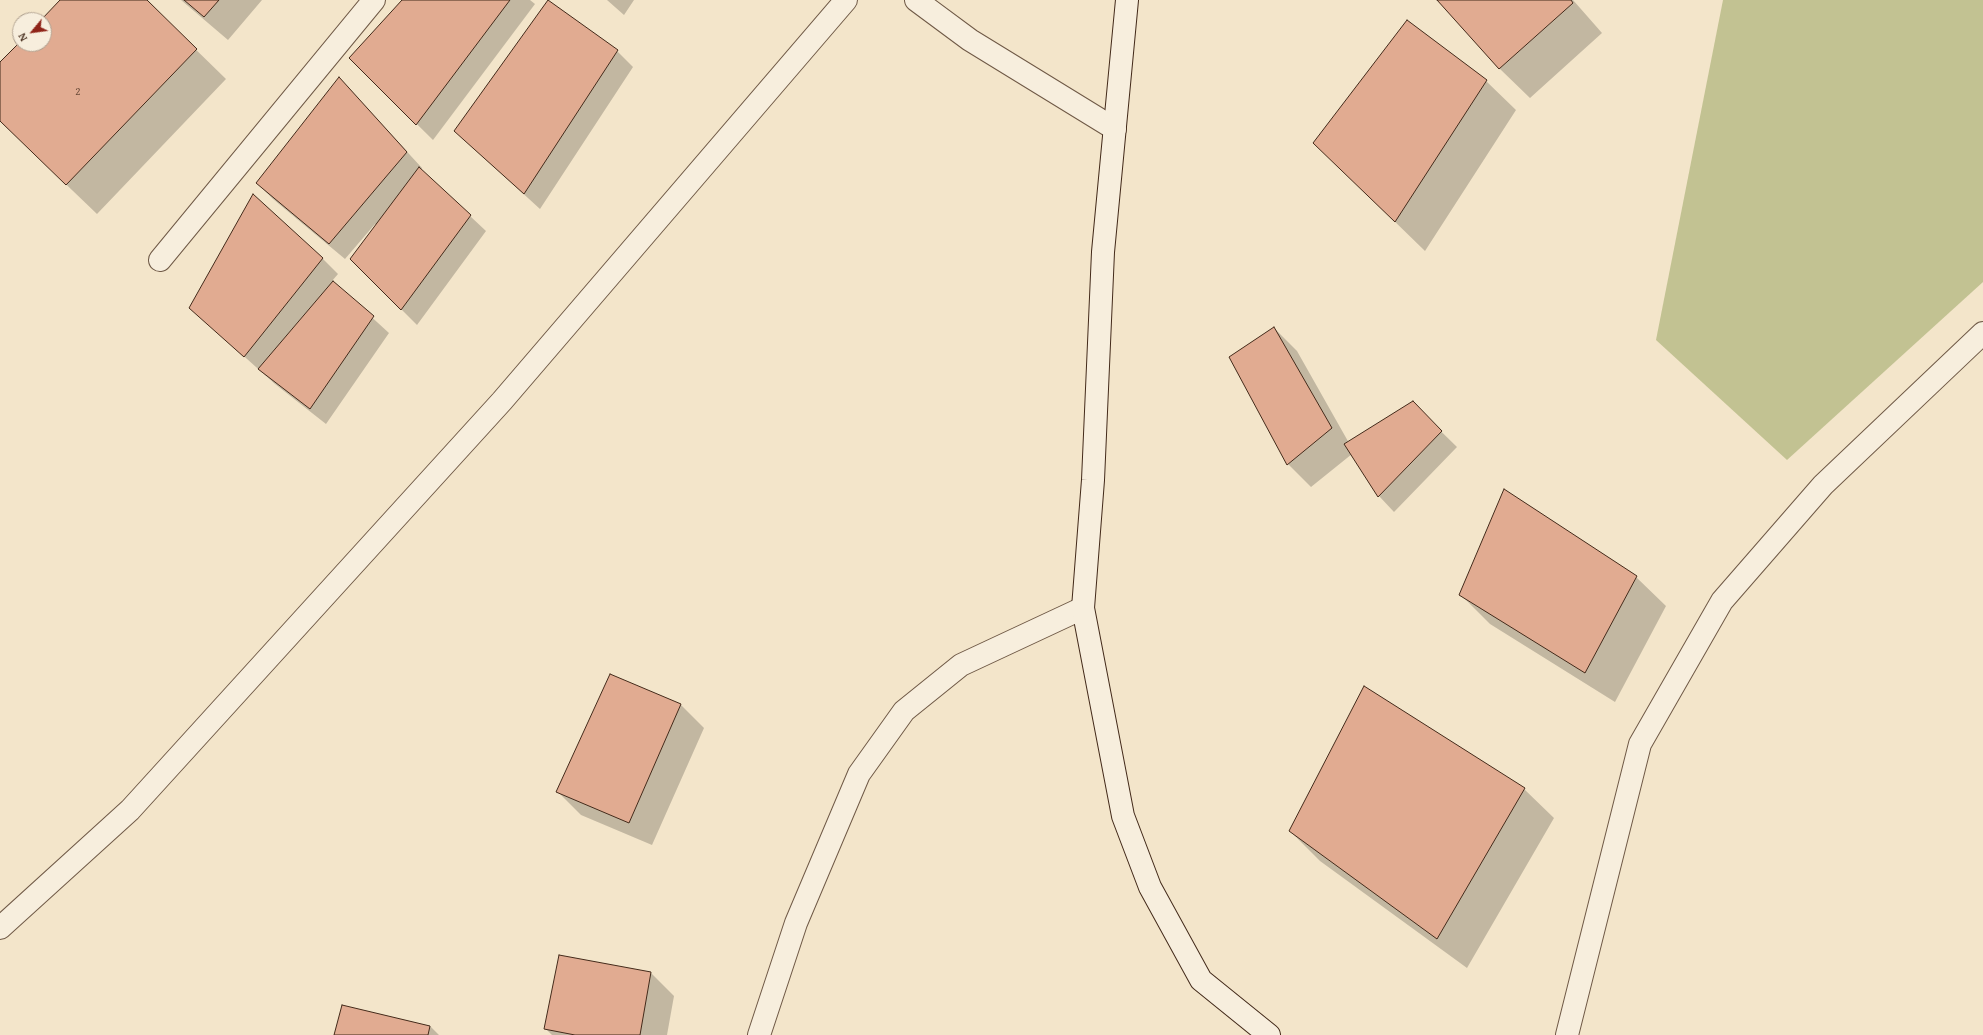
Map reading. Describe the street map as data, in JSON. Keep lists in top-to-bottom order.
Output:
{
  "house_numbers": ["2"],
  "north": "bottom left"
}
